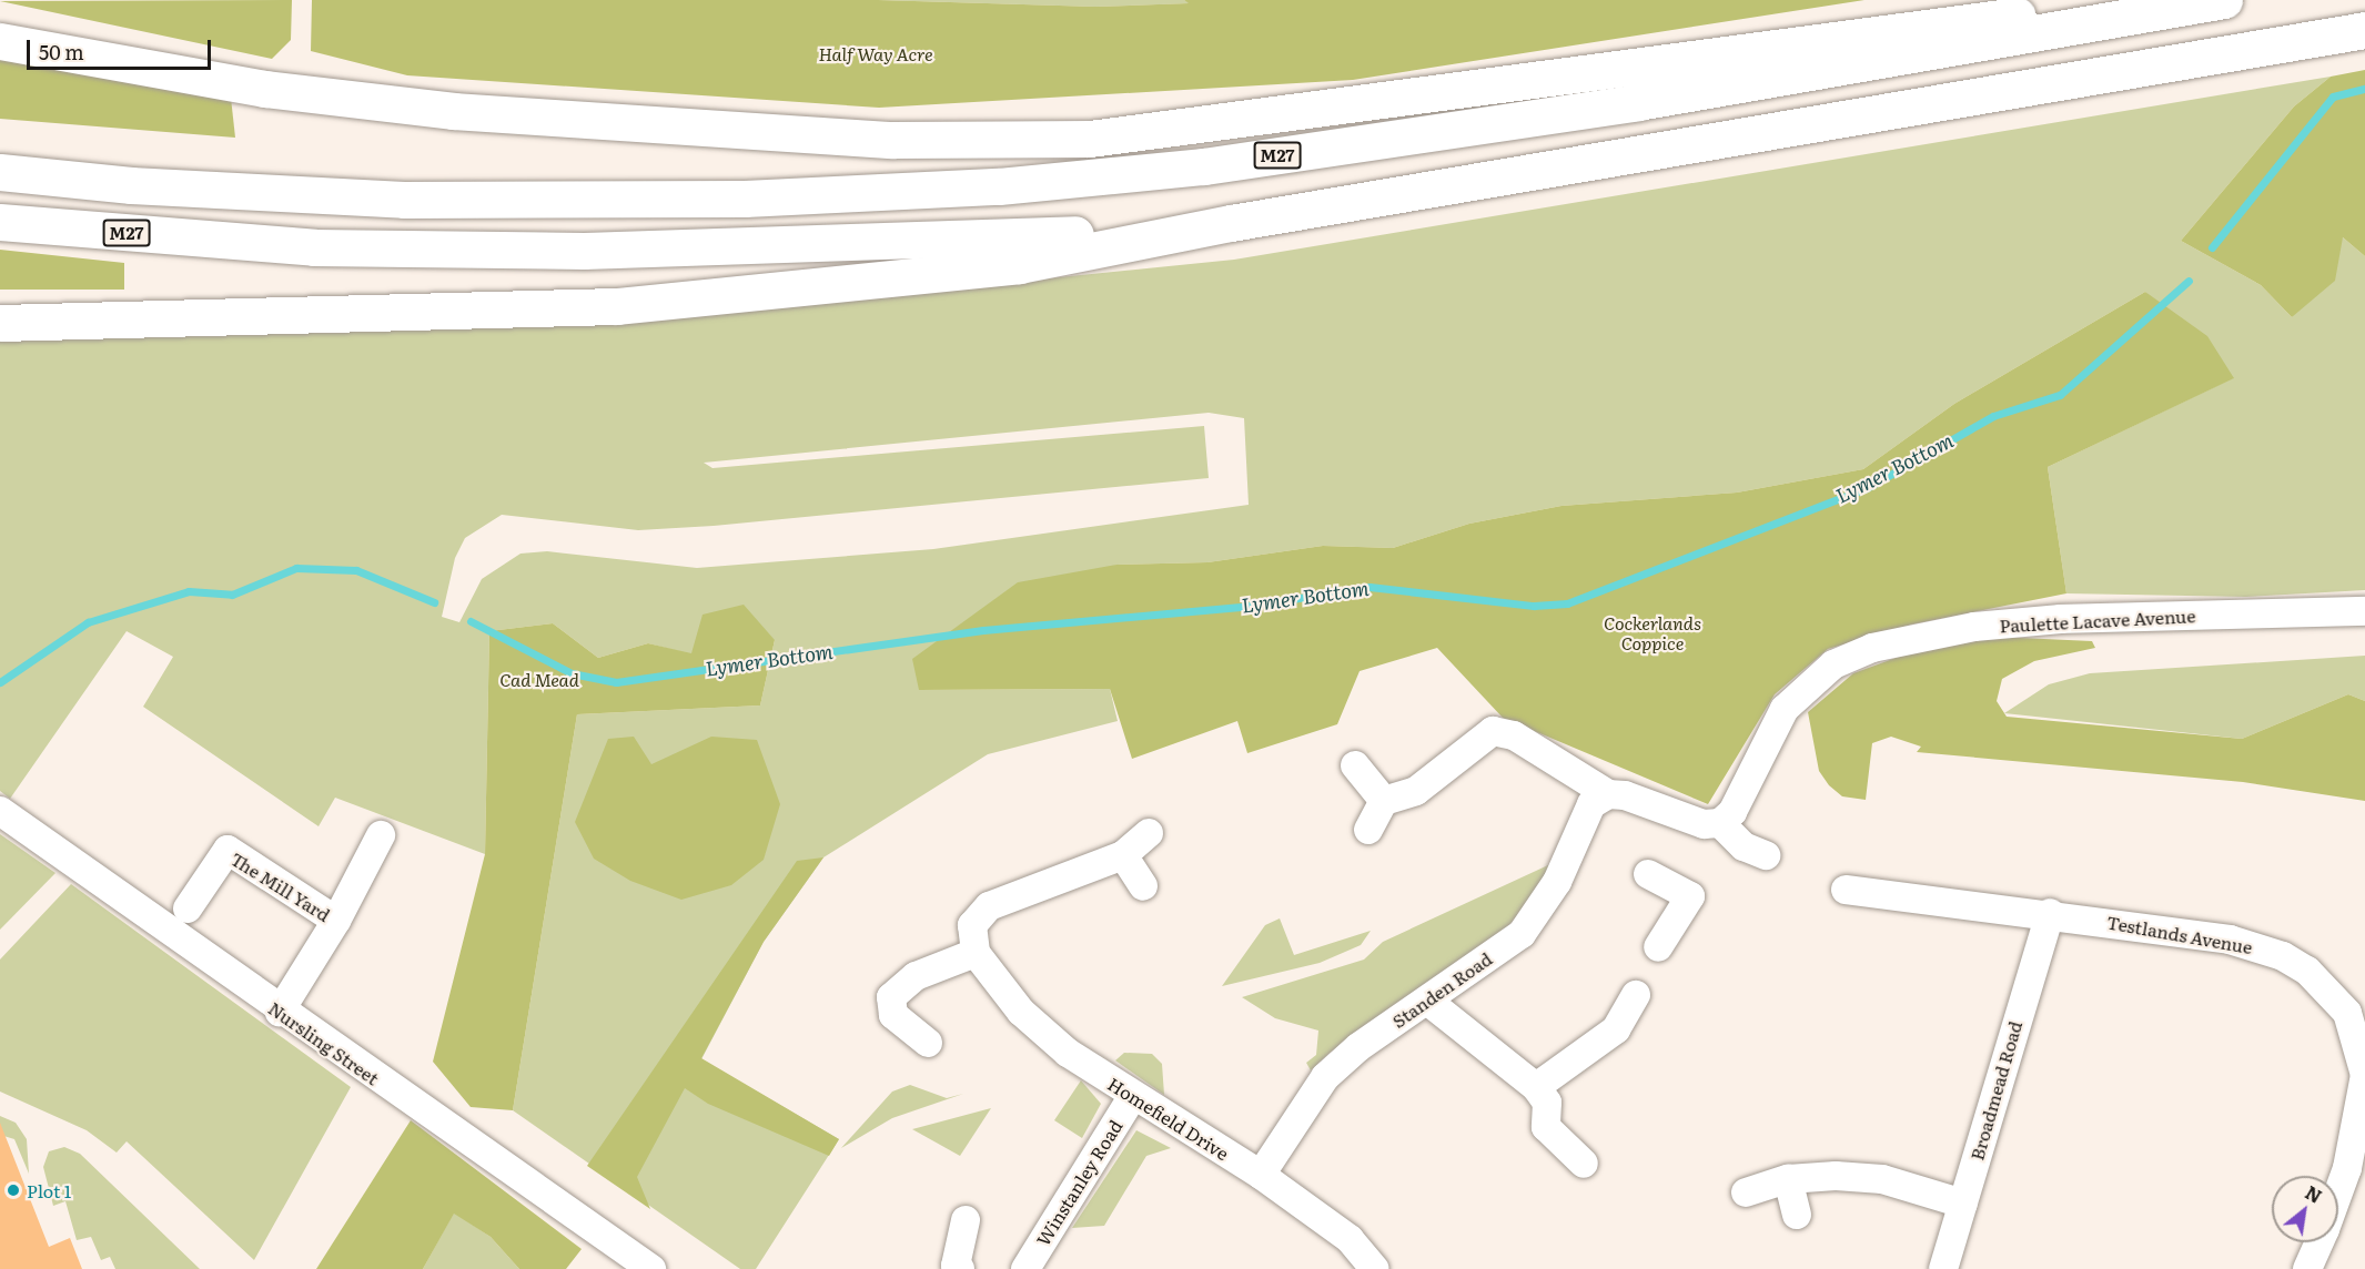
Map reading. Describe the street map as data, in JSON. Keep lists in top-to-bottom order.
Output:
{
  "streets": {
    "highway": ["M27"],
    "street": [
      "Paulette Lacave Avenue",
      "The Mill Yard",
      "Testlands Avenue",
      "Standen Road",
      "Nursling Street",
      "Broadmead Road",
      "Homefield Drive",
      "Winstanley Road"
    ]
  },
  "crossings": [
    ["The Mill Yard", "Nursling Street"],
    ["Testlands Avenue", "Broadmead Road"],
    ["Standen Road", "Homefield Drive"],
    ["Homefield Drive", "Winstanley Road"]
  ],
  "water": ["Lymer Bottom"],
  "parks": ["Half Way Acre", "Cockerlands Coppice", "Cad Mead"],
  "places": ["Plot 1"],
  "scale_bar": "50 m",
  "north": "top right"
}
